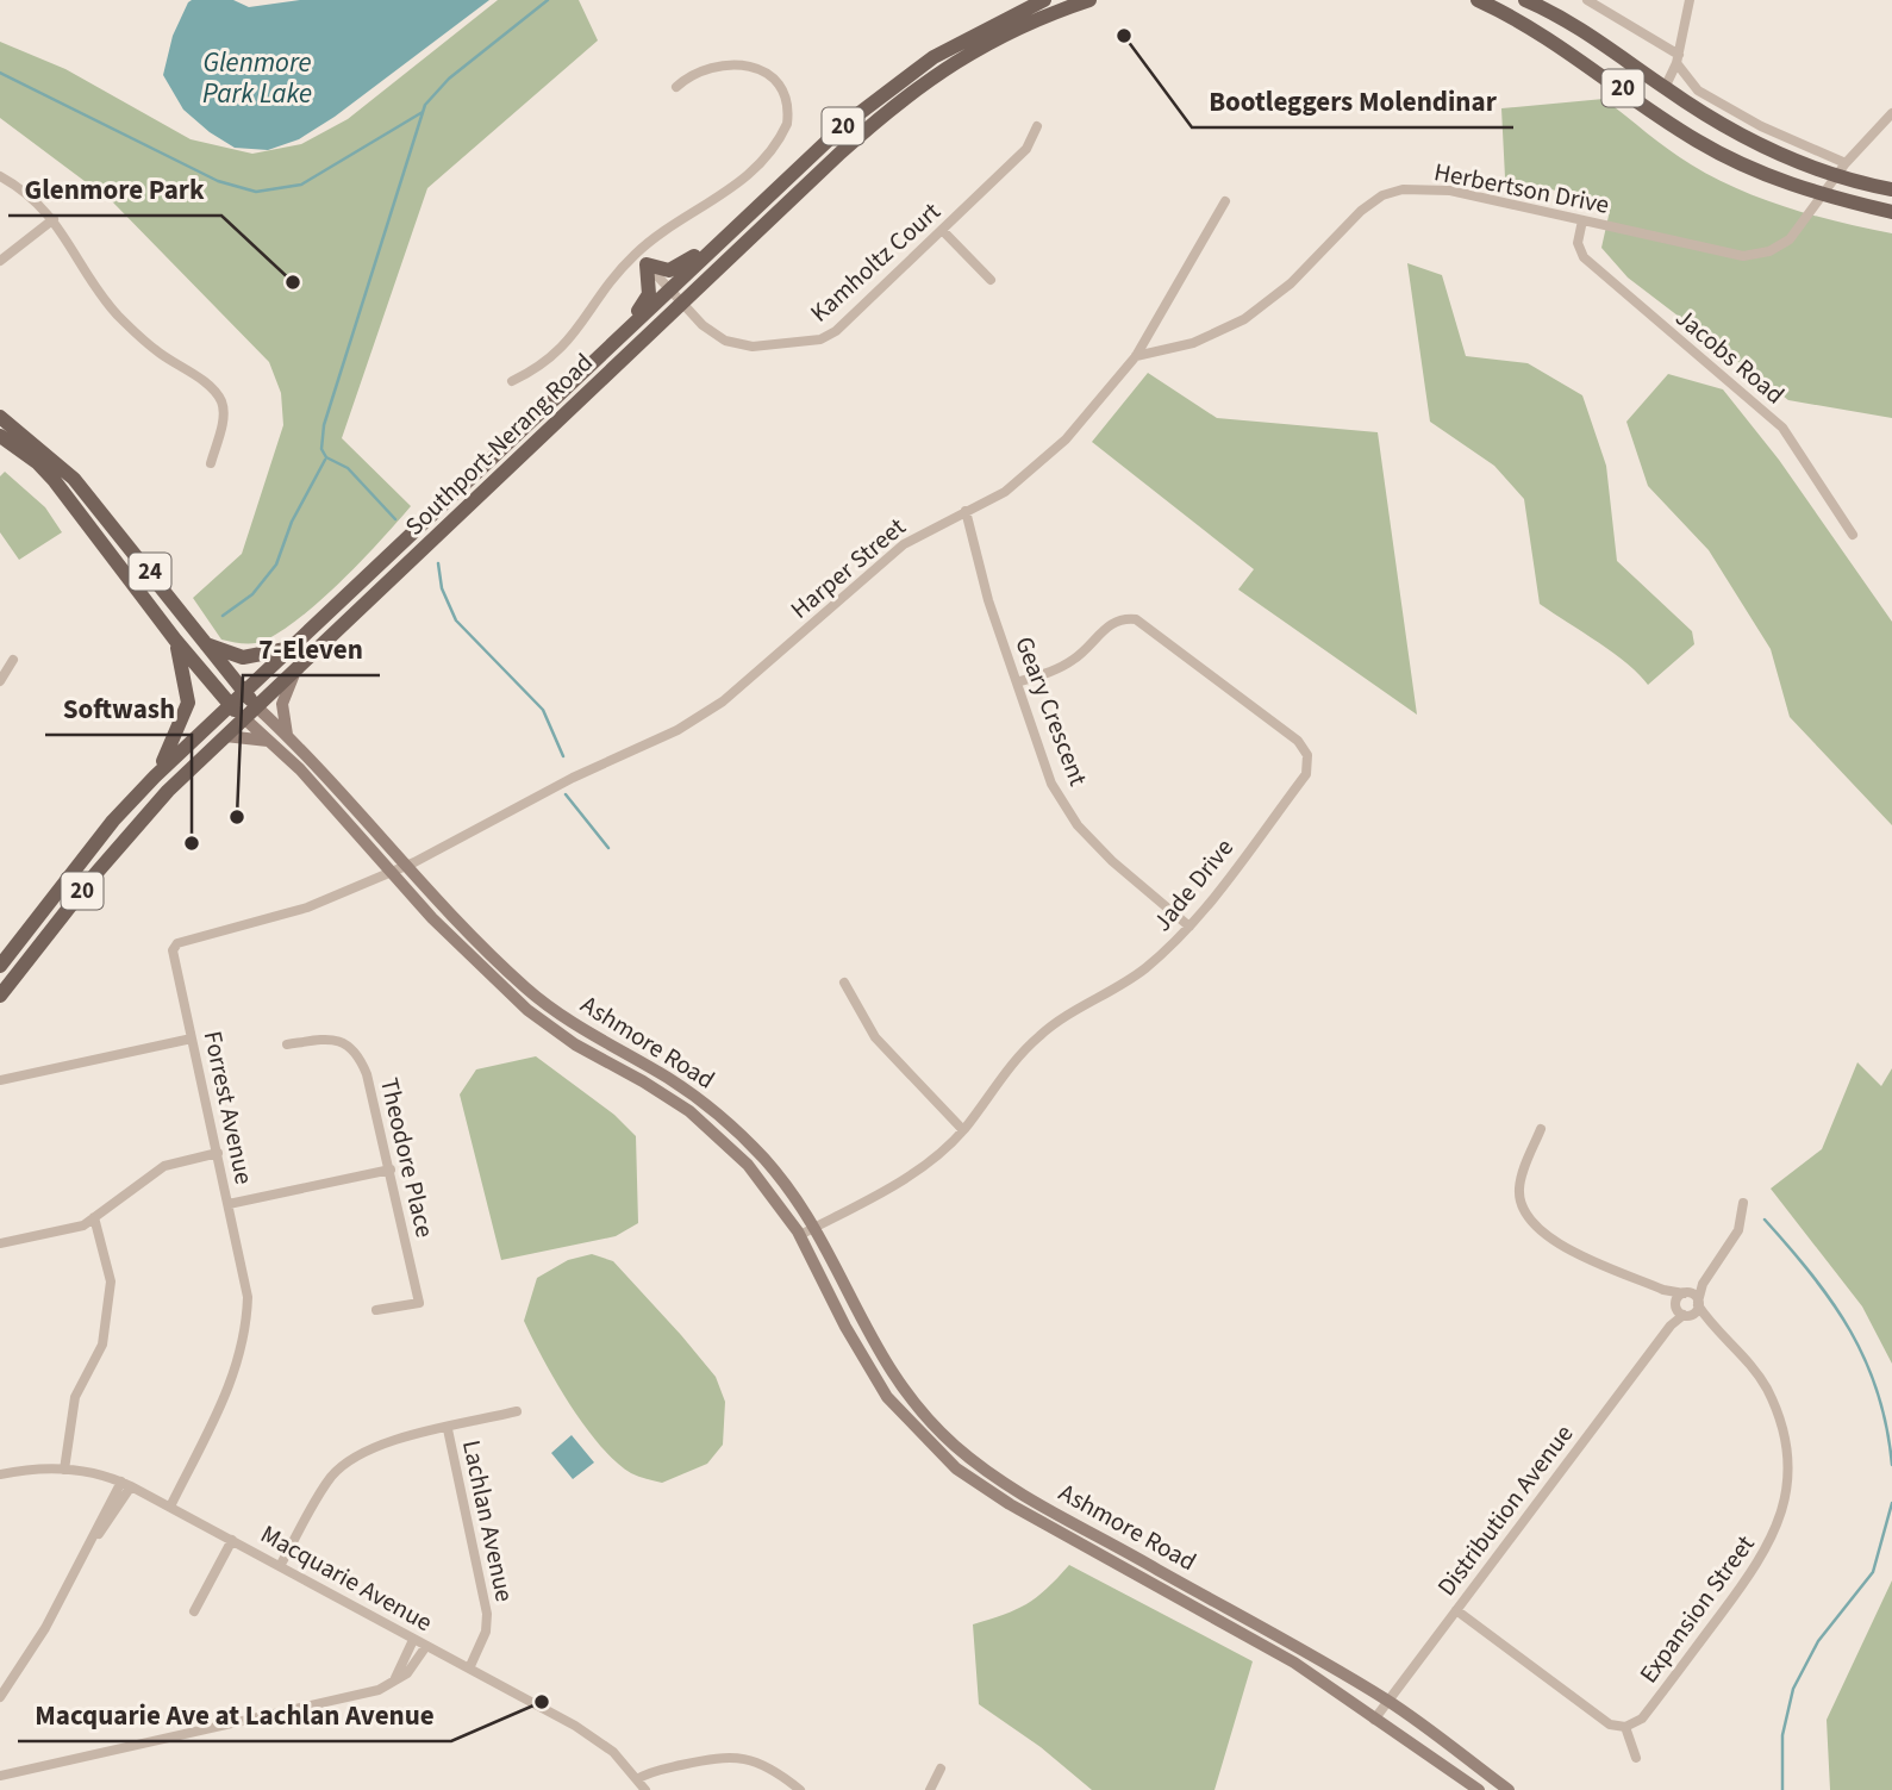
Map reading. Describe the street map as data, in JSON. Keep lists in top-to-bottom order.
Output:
{
  "streets": {
    "main road": [
      "20",
      "Southport-Nerang Road",
      "24",
      "Ashmore Road"
    ],
    "street": [
      "Herbertson Drive",
      "Kamholtz Court",
      "Jacobs Road",
      "Harper Street",
      "Geary Crescent",
      "Jade Drive",
      "Forrest Avenue",
      "Theodore Place",
      "Distribution Avenue",
      "Lachlan Avenue",
      "Macquarie Avenue",
      "Expansion Street"
    ]
  },
  "crossings": [
    ["20", "Herbertson Drive"],
    ["Herbertson Drive", "Jacobs Road"],
    ["Herbertson Drive", "Harper Street"],
    ["Kamholtz Court", "Southport-Nerang Road"],
    ["Southport-Nerang Road", "Ashmore Road"],
    ["Harper Street", "Geary Crescent"],
    ["Harper Street", "Ashmore Road"],
    ["Harper Street", "Forrest Avenue"],
    ["Geary Crescent", "Jade Drive"],
    ["Jade Drive", "Ashmore Road"],
    ["Ashmore Road", "Forrest Avenue"],
    ["Ashmore Road", "Distribution Avenue"],
    ["Forrest Avenue", "Macquarie Avenue"],
    ["Lachlan Avenue", "Macquarie Avenue"]
  ],
  "water": ["Glenmore Park Lake"],
  "places": [
    "Bootleggers Molendinar",
    "Glenmore Park",
    "7-Eleven",
    "Softwash",
    "Macquarie Ave at Lachlan Avenue"
  ]
}
